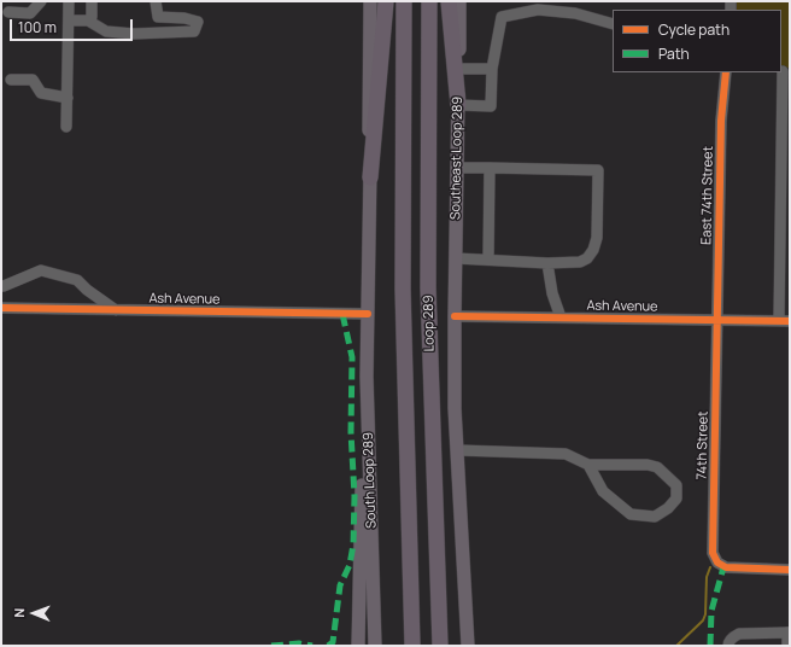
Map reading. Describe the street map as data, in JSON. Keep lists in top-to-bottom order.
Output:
{
  "streets": {
    "highway": ["Loop 289"],
    "main road": ["Southeast Loop 289", "South Loop 289"],
    "street": ["East 74th Street", "Ash Avenue", "74th Street"]
  },
  "crossings": [
    ["Southeast Loop 289", "Ash Avenue"],
    ["East 74th Street", "Ash Avenue"],
    ["East 74th Street", "74th Street"],
    ["Ash Avenue", "74th Street"],
    ["Ash Avenue", "South Loop 289"]
  ],
  "legend": ["Cycle path", "Path"],
  "scale_bar": "100 m",
  "north": "left"
}
